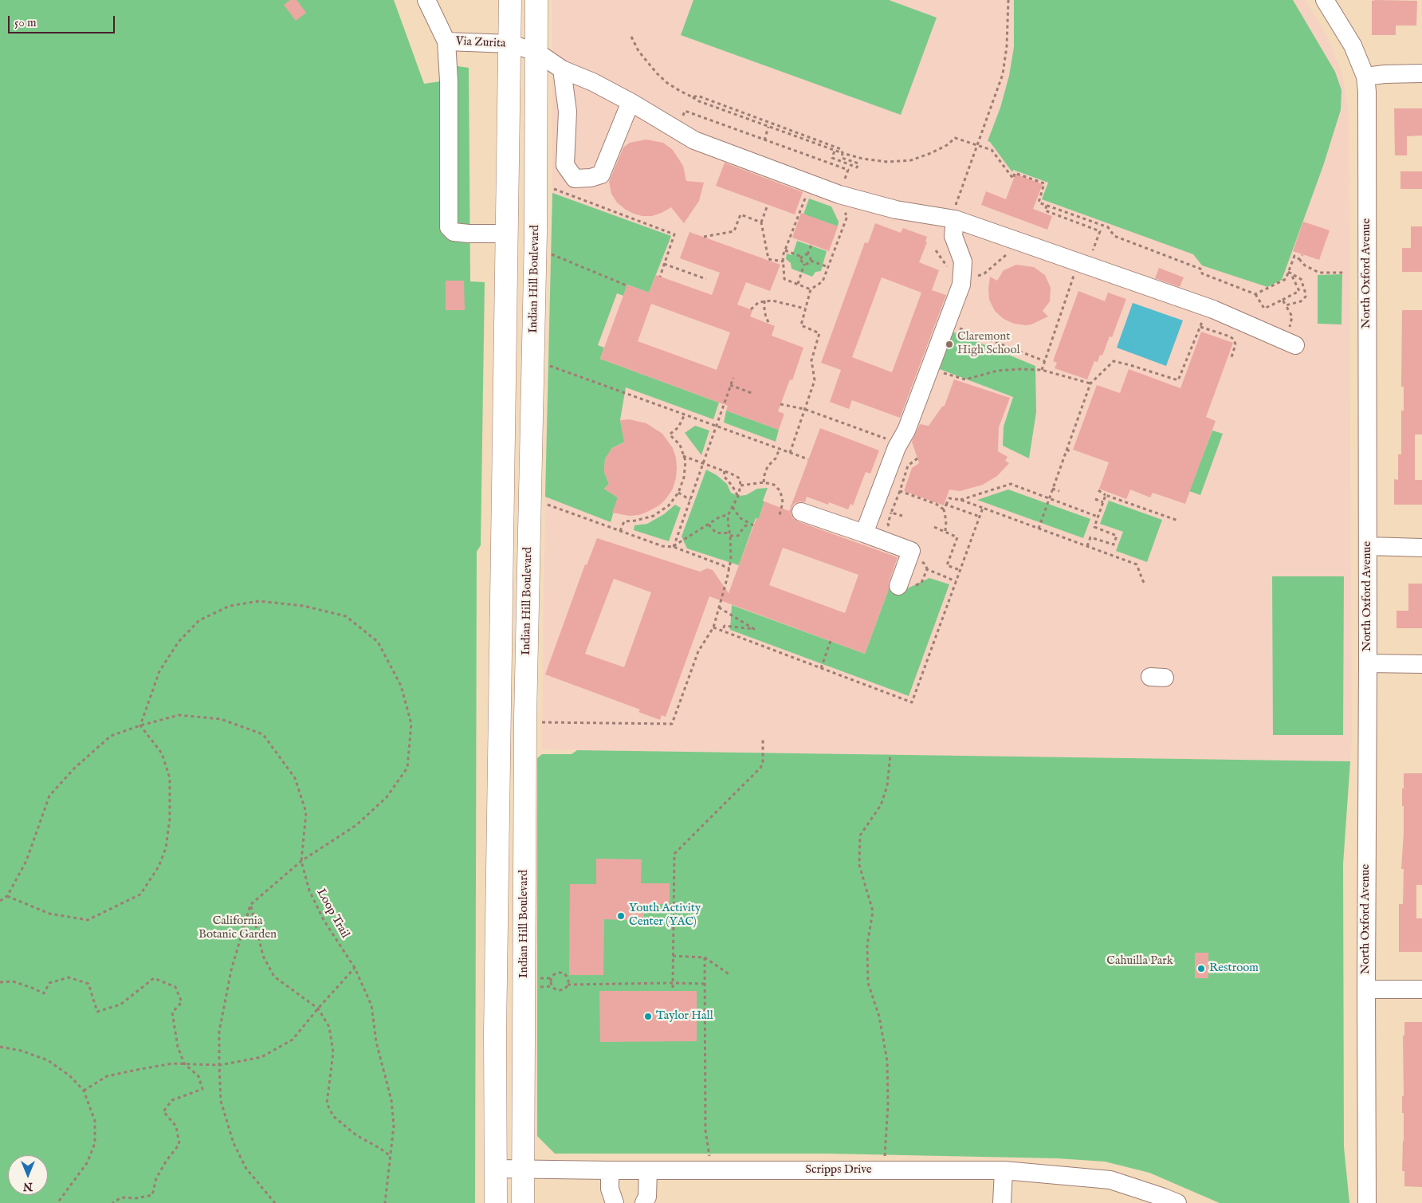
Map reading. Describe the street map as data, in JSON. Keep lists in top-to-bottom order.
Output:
{
  "streets": {
    "main road": ["Indian Hill Boulevard"],
    "street": ["Via Zurita", "North Oxford Avenue", "Scripps Drive"],
    "path": ["Loop Trail"]
  },
  "crossings": [
    ["Via Zurita", "Indian Hill Boulevard"],
    ["Indian Hill Boulevard", "Scripps Drive"]
  ],
  "parks": ["California Botanic Garden", "Cahuilla Park"],
  "places": [
    "Claremont High School",
    "Youth Activity Center (YAC)",
    "Restroom",
    "Taylor Hall"
  ],
  "scale_bar": "50 m",
  "north": "bottom"
}
